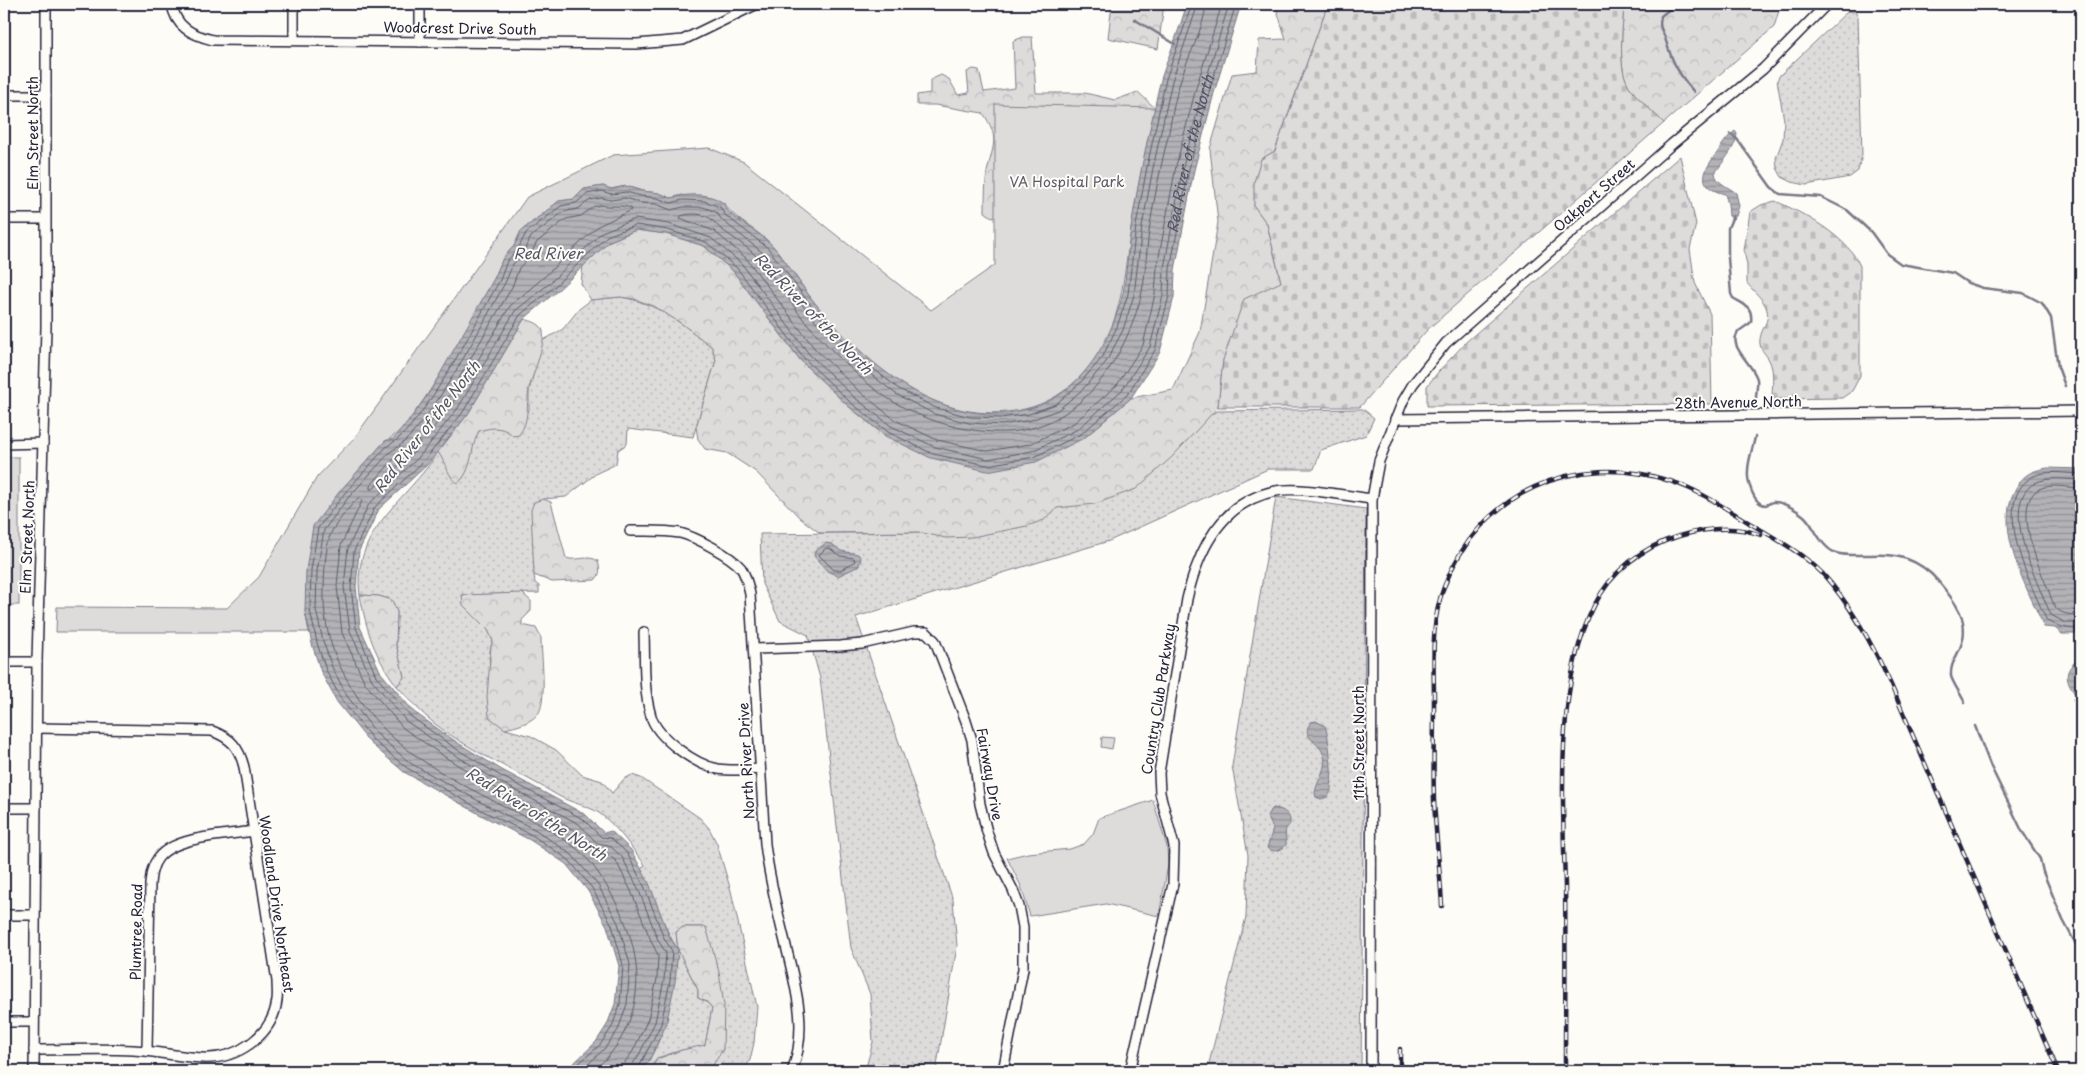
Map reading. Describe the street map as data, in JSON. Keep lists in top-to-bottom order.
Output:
{
  "streets": {
    "street": [
      "Woodcrest Drive South",
      "Elm Street North",
      "Oakport Street",
      "28th Avenue North",
      "Country Club Parkway",
      "11th Street North",
      "North River Drive",
      "Fairway Drive",
      "Woodland Drive Northeast",
      "Plumtree Road"
    ]
  },
  "crossings": [
    ["Elm Street North", "Woodland Drive Northeast"],
    ["Oakport Street", "28th Avenue North"],
    ["Oakport Street", "11th Street North"],
    ["28th Avenue North", "11th Street North"],
    ["Country Club Parkway", "11th Street North"],
    ["North River Drive", "Fairway Drive"],
    ["Woodland Drive Northeast", "Plumtree Road"]
  ],
  "water": ["Red River of the North", "Red River"],
  "parks": ["VA Hospital Park"]
}
